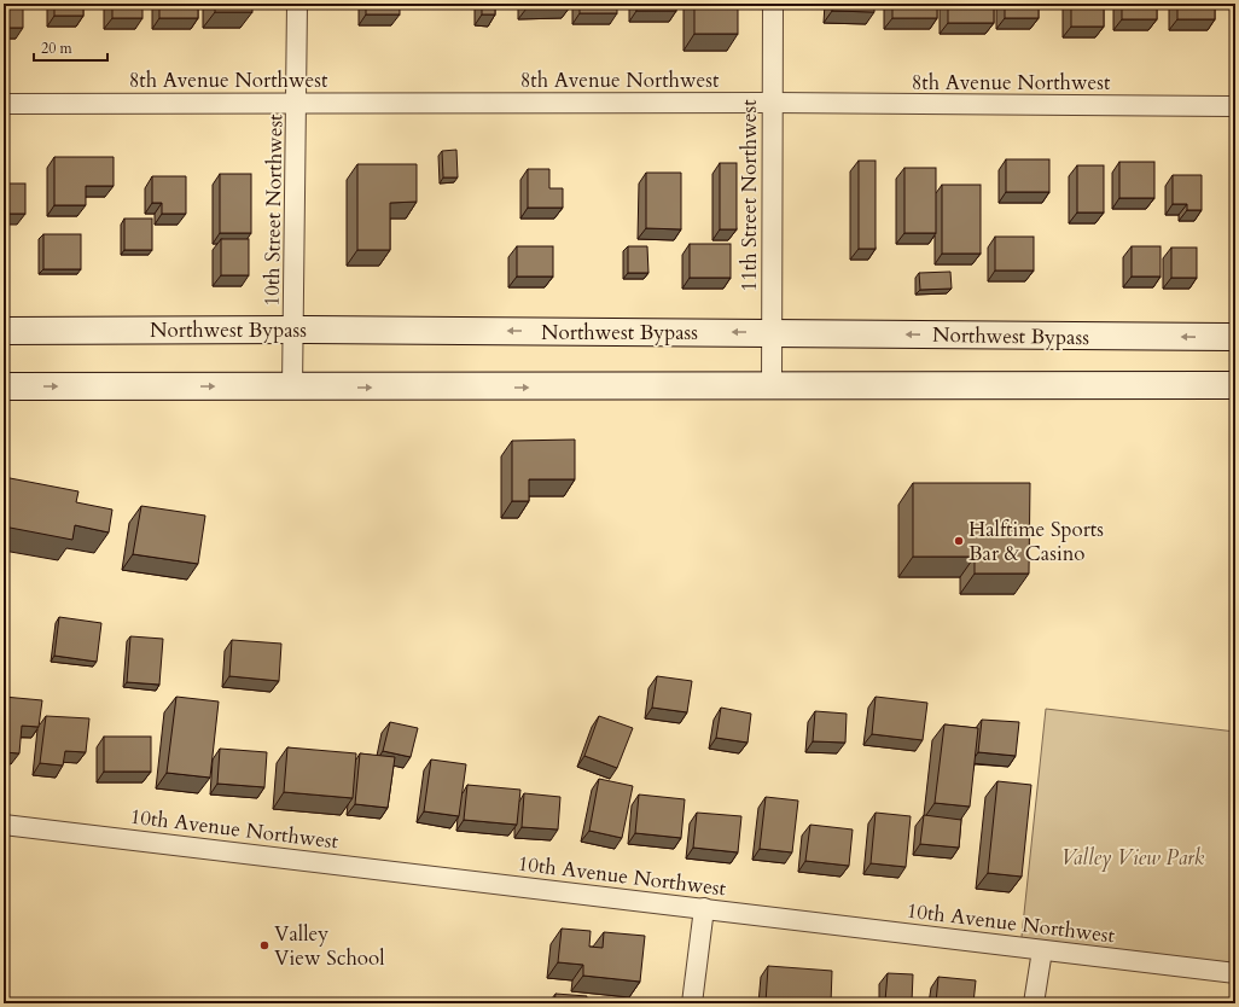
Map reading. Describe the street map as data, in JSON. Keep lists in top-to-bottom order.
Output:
{
  "streets": {
    "main road": ["Northwest Bypass"],
    "street": [
      "8th Avenue Northwest",
      "11th Street Northwest",
      "10th Street Northwest",
      "10th Avenue Northwest"
    ]
  },
  "crossings": [
    ["8th Avenue Northwest", "11th Street Northwest"],
    ["8th Avenue Northwest", "10th Street Northwest"],
    ["11th Street Northwest", "Northwest Bypass"],
    ["10th Street Northwest", "Northwest Bypass"]
  ],
  "parks": ["Valley View Park"],
  "places": ["Halftime Sports Bar & Casino", "Valley View School"],
  "scale_bar": "20 m"
}
